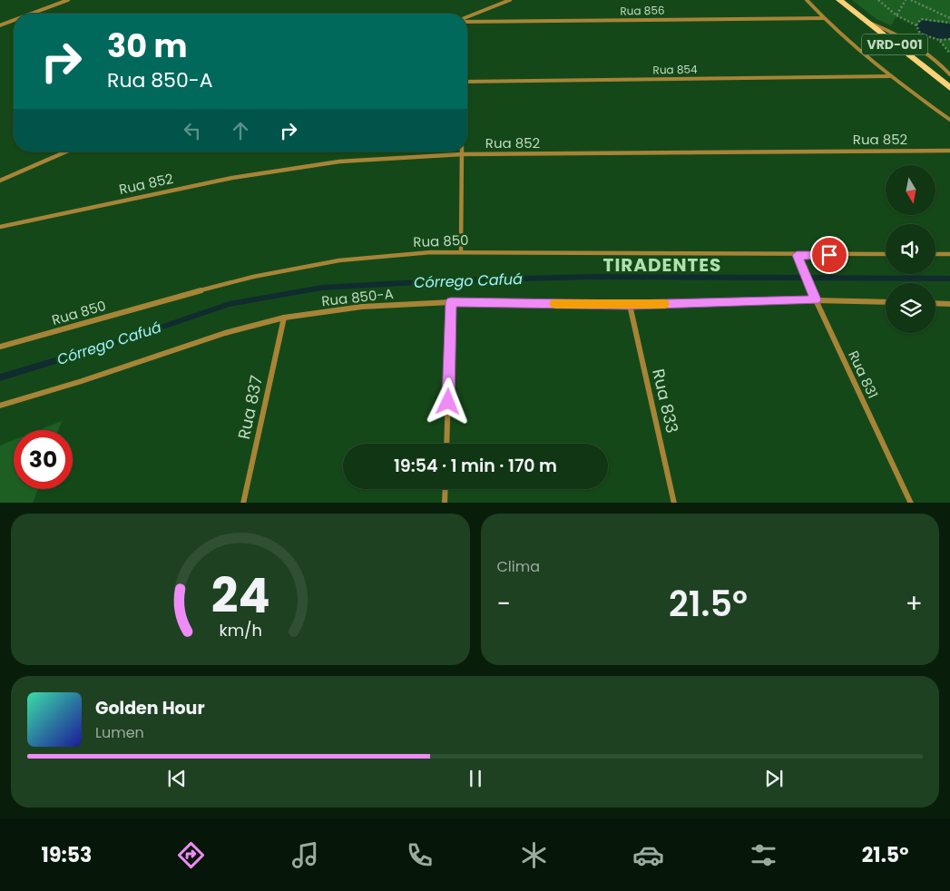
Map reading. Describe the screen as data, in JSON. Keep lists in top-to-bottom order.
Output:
{
  "streets": {
    "main road": ["VRD-001"],
    "street": [
      "Rua 856",
      "Rua 854",
      "Rua 852",
      "Rua 850",
      "Rua 850-A",
      "Rua 831",
      "Rua 833",
      "Rua 837"
    ]
  },
  "crossings": [
    ["Rua 850", "Rua 831"],
    ["Rua 850-A", "Rua 831"],
    ["Rua 850-A", "Rua 833"],
    ["Rua 850-A", "Rua 837"]
  ],
  "districts": ["TIRADENTES"],
  "water": ["Córrego Cafuá"],
  "north": "bottom",
  "page": {
    "turn": ["30 m", "Rua 850-A"],
    "limit": "30",
    "trip": "19:54 · 1 min · 170 m",
    "tile": "Clima",
    "heat": ["−", "21.5°", "+"],
    "song": ["Golden Hour", "Lumen"],
    "tabs": ["19:53", "21.5°"],
    "gauge": ["24", "km/h"]
  }
}
